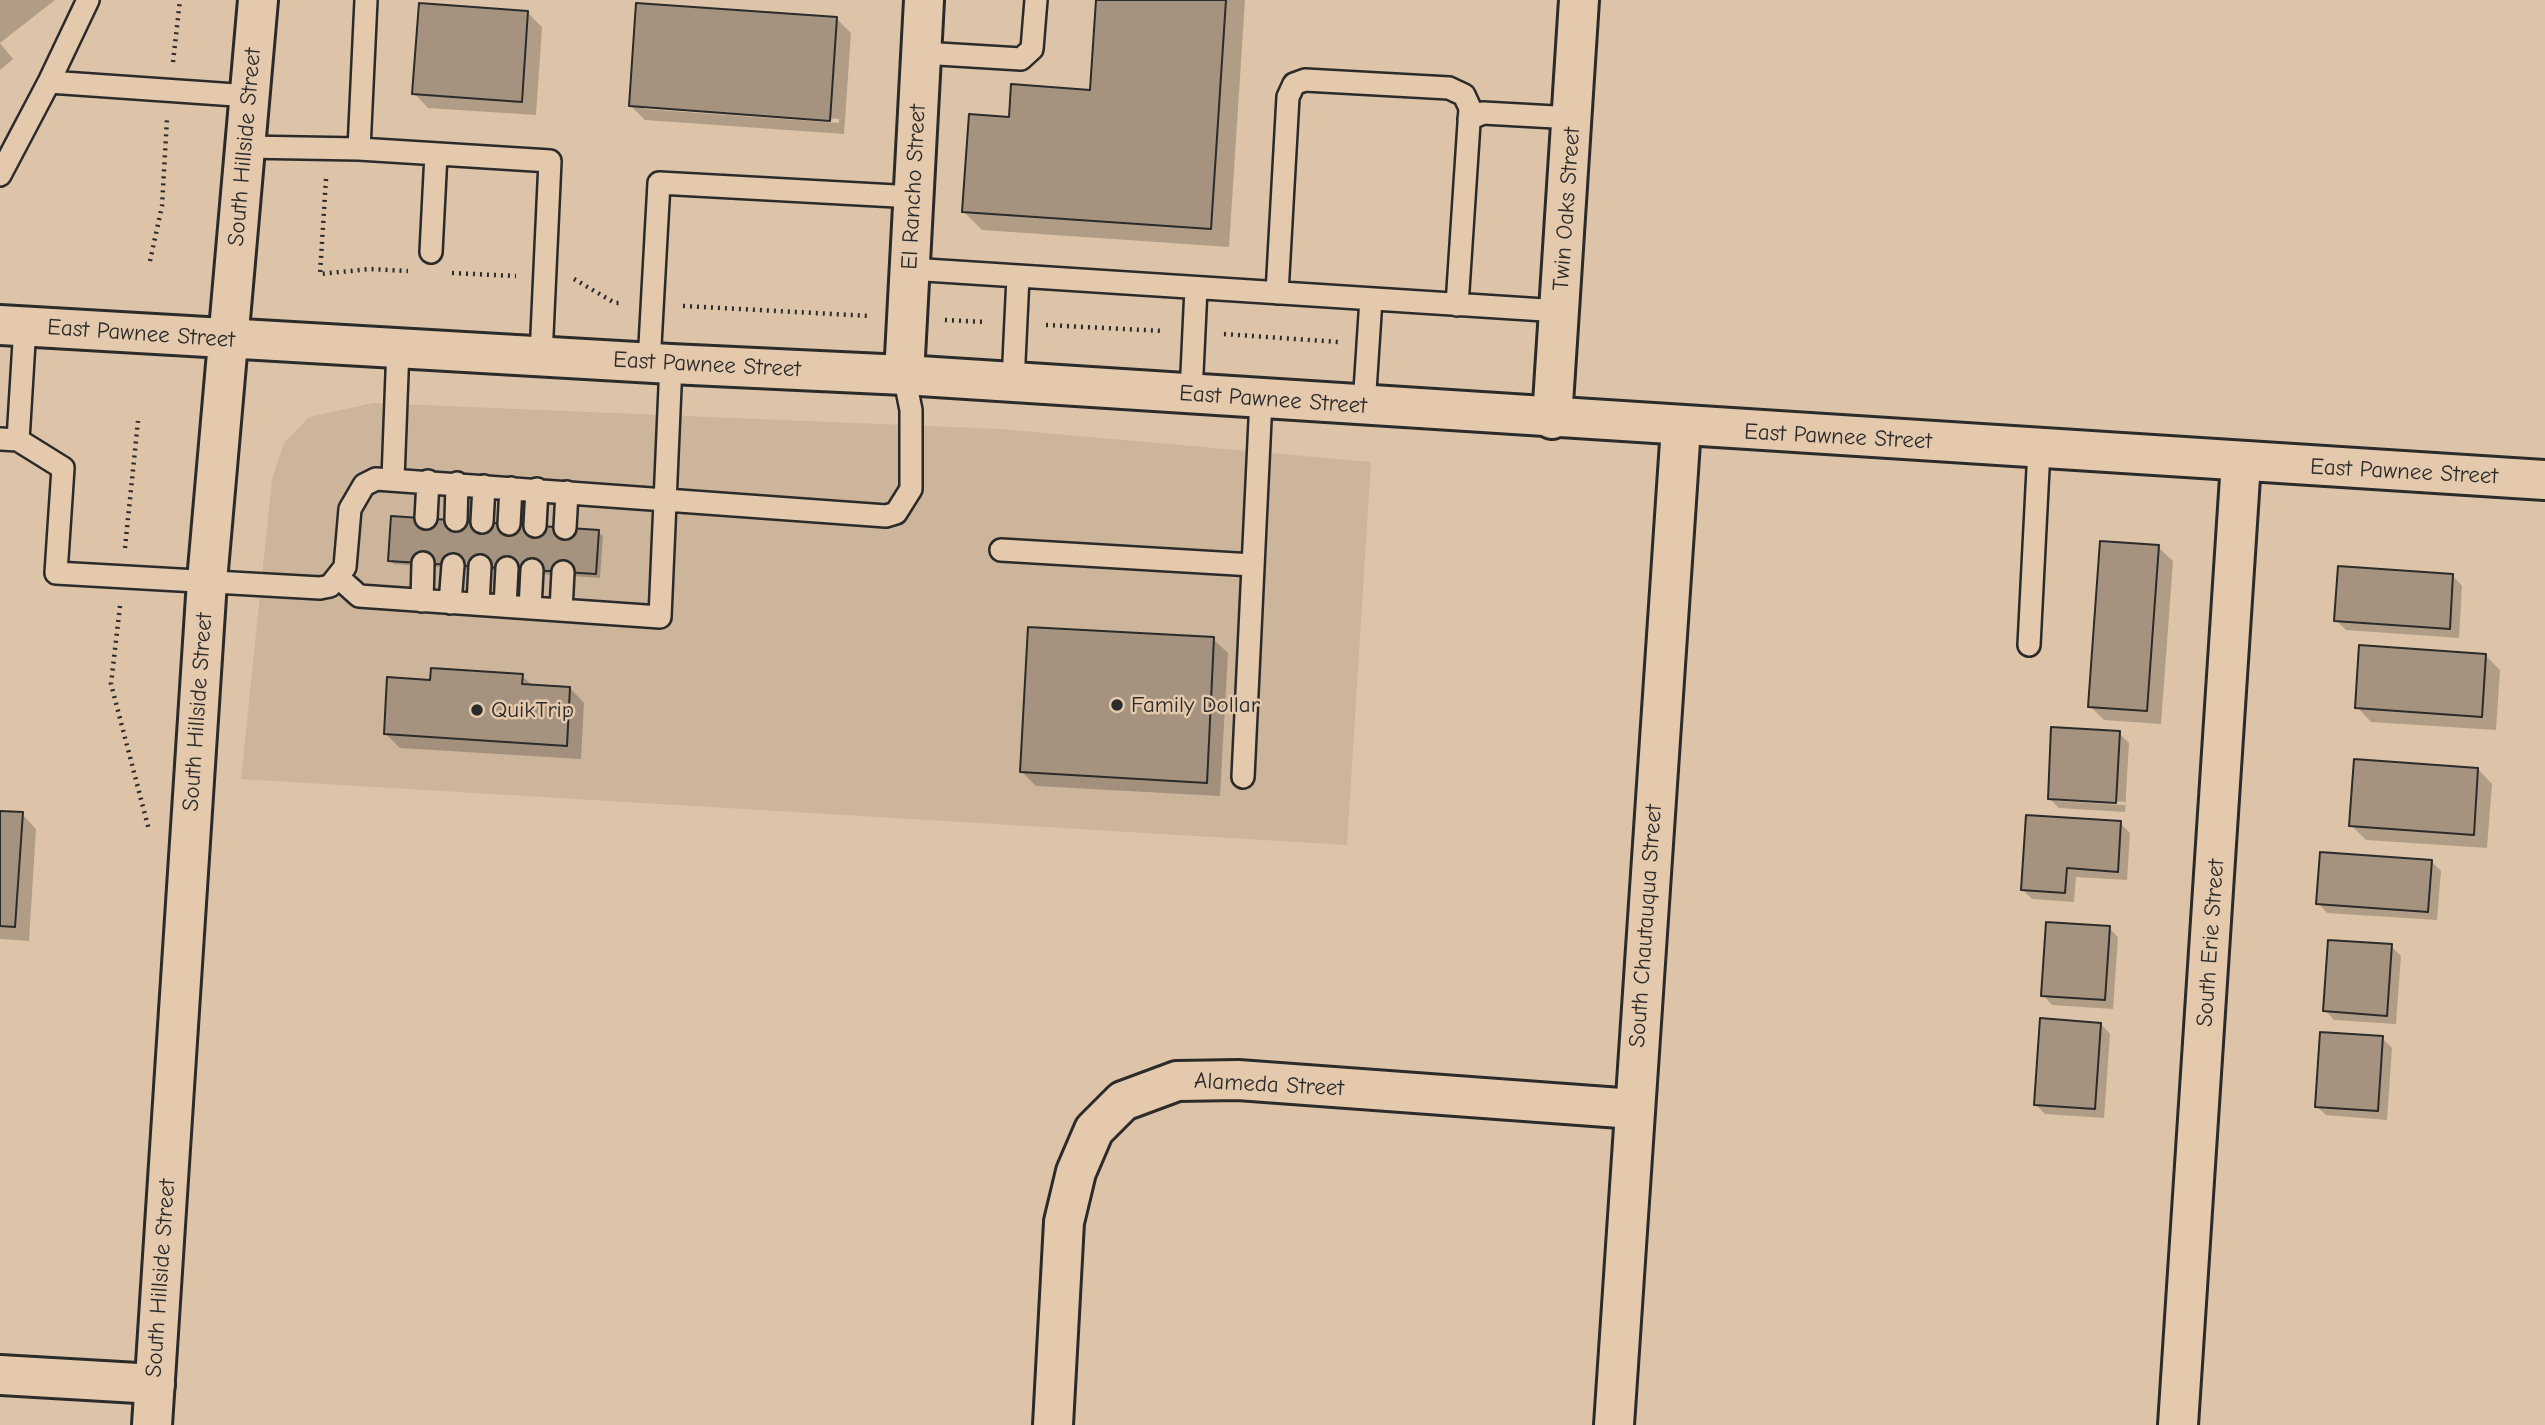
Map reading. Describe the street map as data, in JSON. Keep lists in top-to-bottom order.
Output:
{
  "streets": {
    "main road": [
      "South Hillside Street",
      "El Rancho Street",
      "Twin Oaks Street",
      "East Pawnee Street",
      "South Chautauqua Street",
      "South Erie Street",
      "Alameda Street"
    ]
  },
  "crossings": [
    ["South Hillside Street", "East Pawnee Street"],
    ["El Rancho Street", "East Pawnee Street"],
    ["Twin Oaks Street", "East Pawnee Street"],
    ["East Pawnee Street", "South Chautauqua Street"],
    ["East Pawnee Street", "South Erie Street"],
    ["South Chautauqua Street", "Alameda Street"]
  ],
  "places": ["Family Dollar", "QuikTrip"]
}
